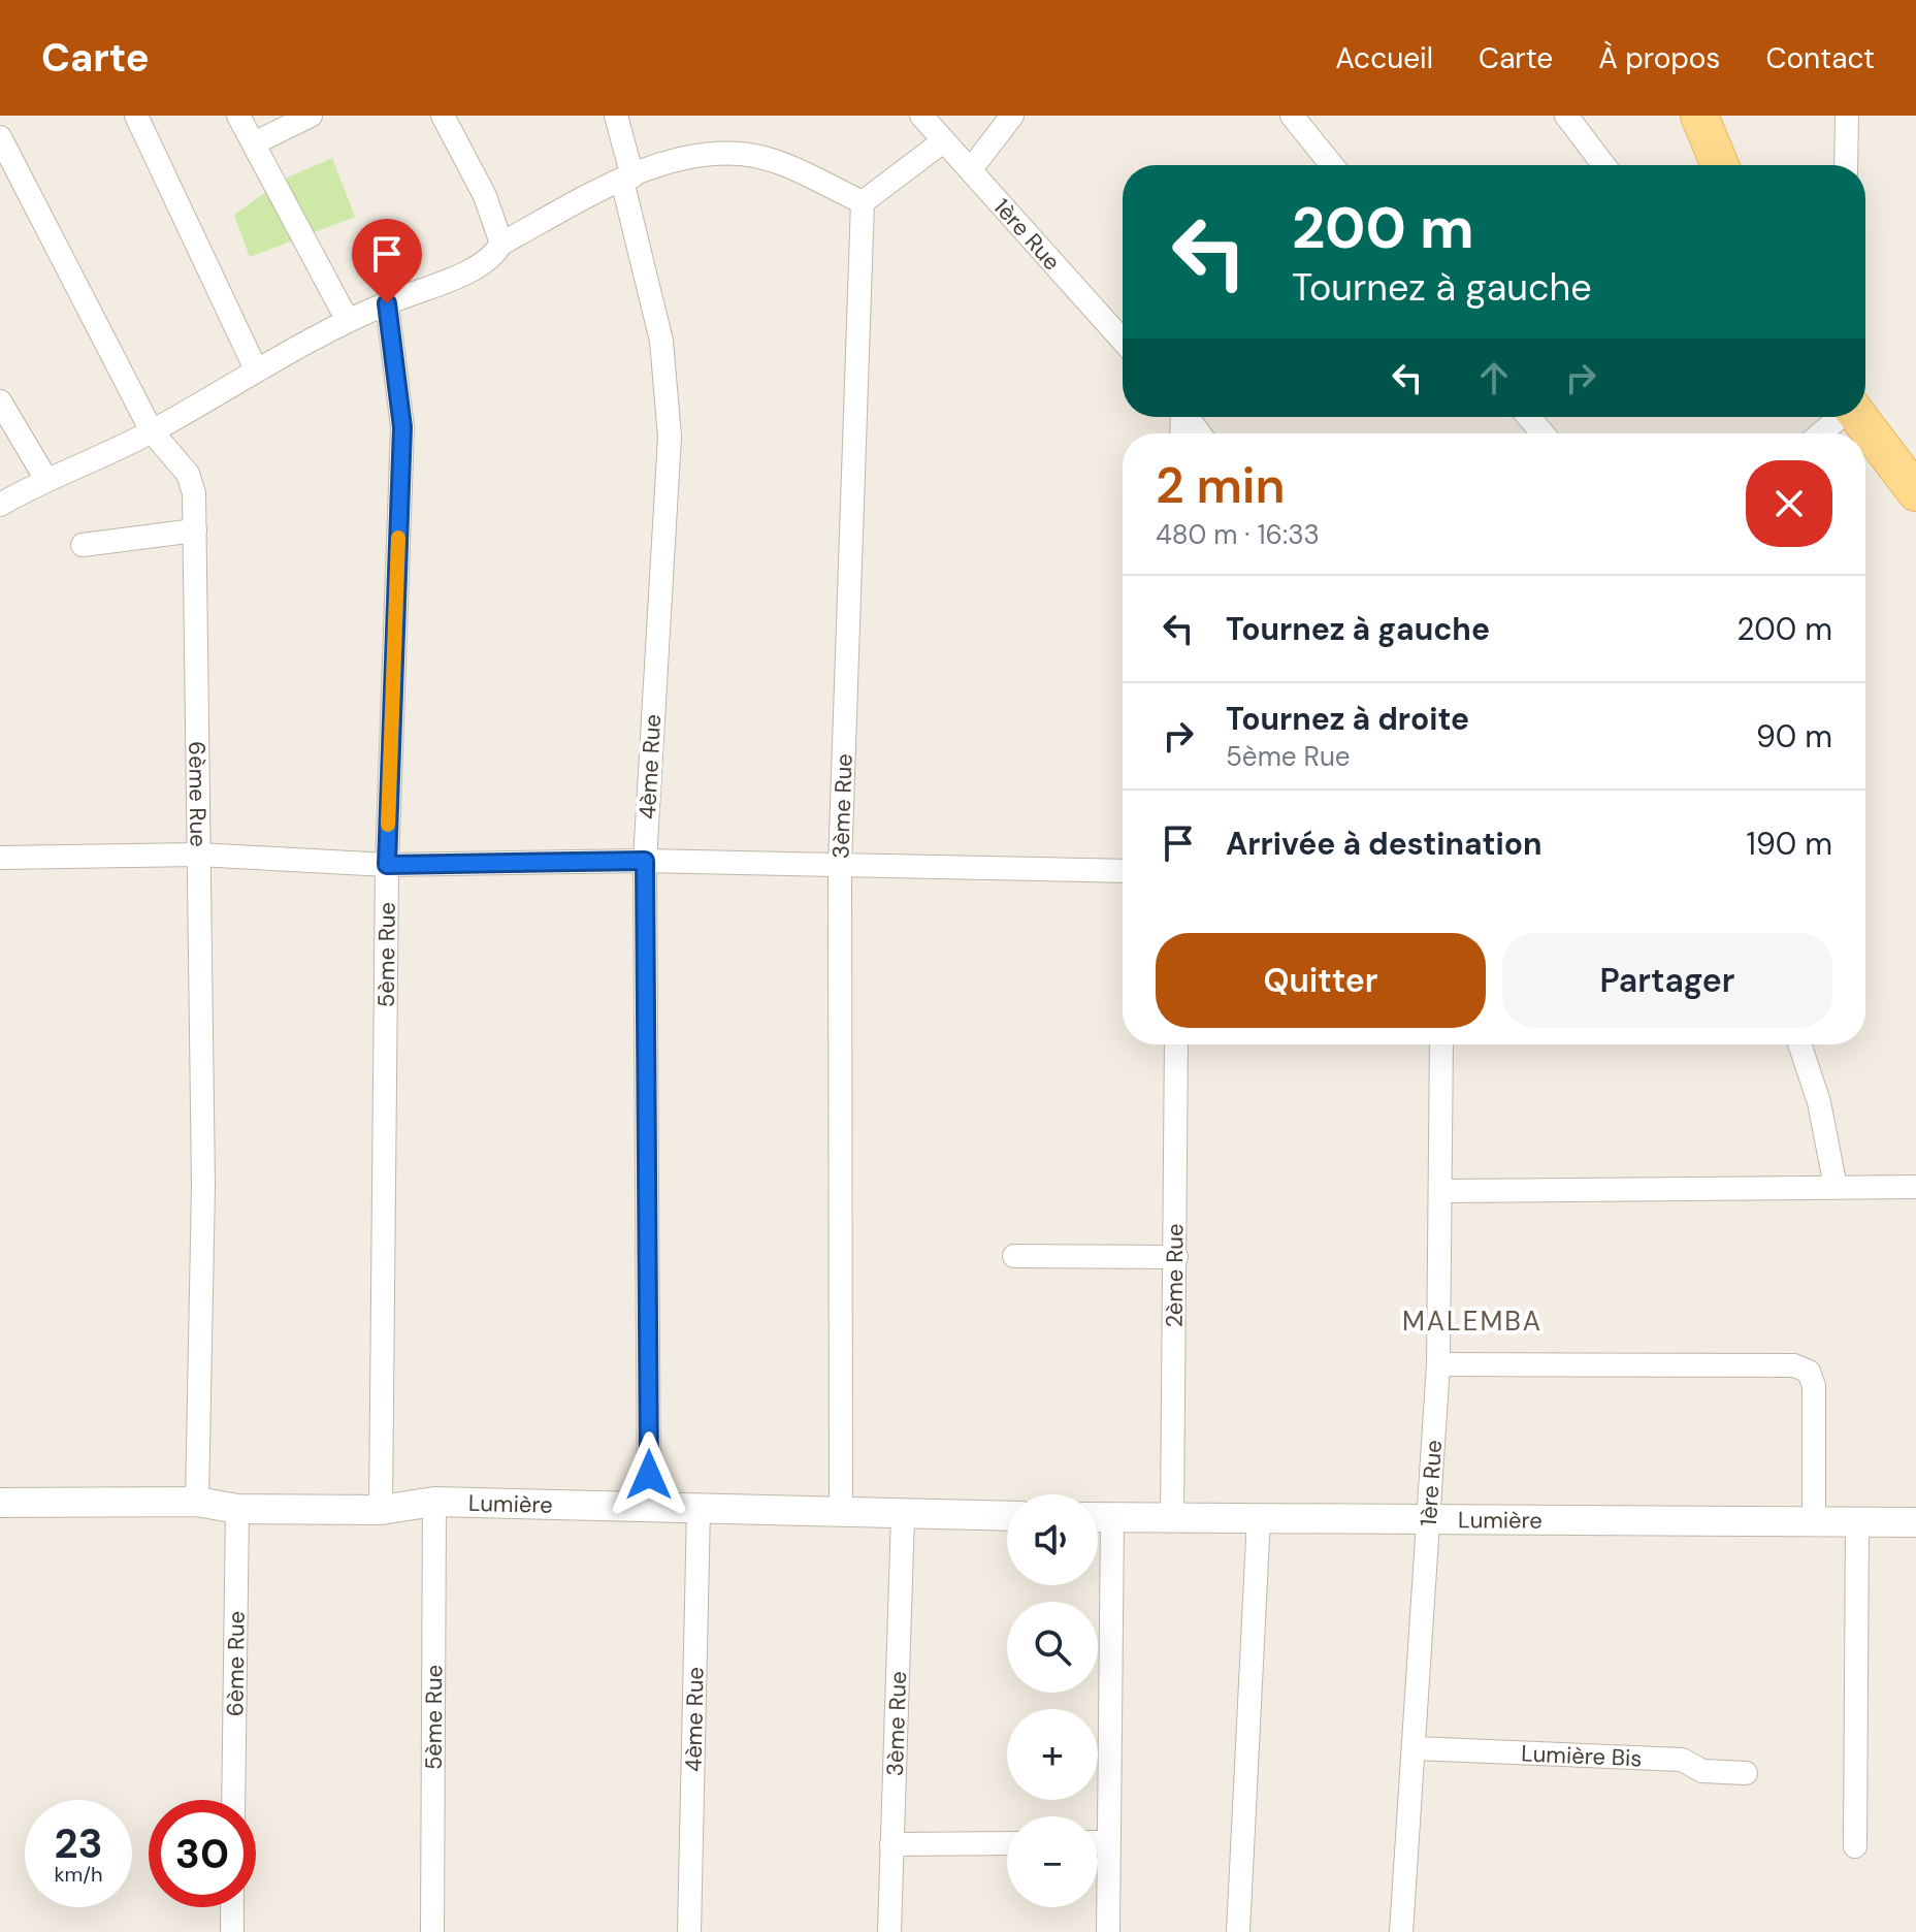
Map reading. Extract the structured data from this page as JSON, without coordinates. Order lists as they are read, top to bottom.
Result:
{
  "streets": {
    "street": [
      "1ère Rue",
      "4ème Rue",
      "6ème Rue",
      "3ème Rue",
      "5ème Rue",
      "2ème Rue",
      "Lumière",
      "Lumière Bis"
    ]
  },
  "crossings": [
    ["1ère Rue", "Lumière"],
    ["1ère Rue", "Lumière Bis"],
    ["4ème Rue", "Lumière"],
    ["6ème Rue", "Lumière"],
    ["3ème Rue", "Lumière"],
    ["5ème Rue", "Lumière"],
    ["2ème Rue", "Lumière"]
  ],
  "districts": ["MALEMBA"],
  "page": {
    "header": "Carte",
    "nav": [
      "Accueil",
      "Carte",
      "À propos",
      "Contact"
    ],
    "turn": ["200 m", "Tournez à gauche"],
    "heading": ["2 min", "480 m · 16:33"],
    "list": [
      {
        "name": "Tournez à gauche",
        "value": "200 m"
      },
      {
        "name": "Tournez à droite",
        "note": "5ème Rue",
        "value": "90 m"
      },
      {
        "name": "Arrivée à destination",
        "value": "190 m"
      }
    ],
    "buttons": ["Quitter", "Partager"],
    "map_buttons": ["+", "−"],
    "speed": "23 km/h",
    "limit": "30"
  }
}
